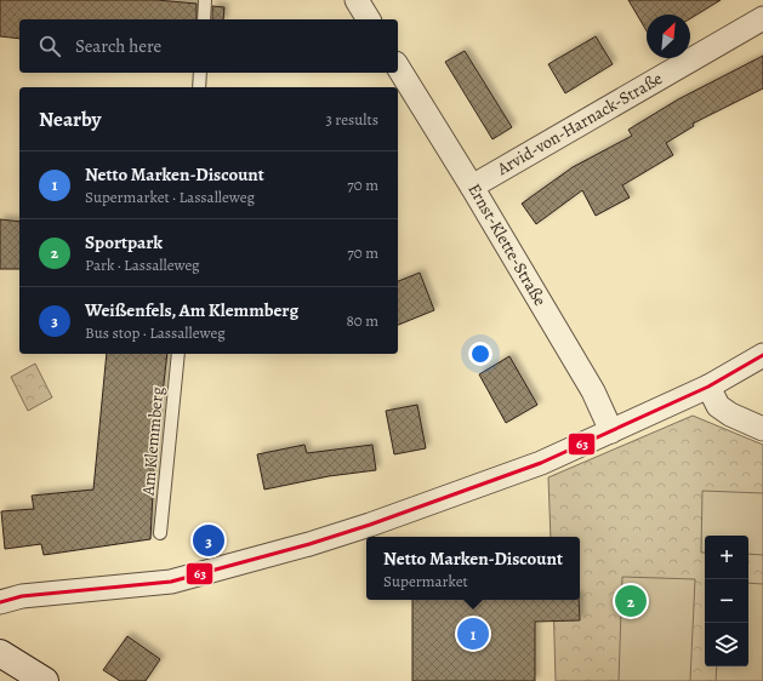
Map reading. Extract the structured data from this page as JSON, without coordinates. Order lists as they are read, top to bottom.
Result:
{
  "streets": {
    "street": ["Arvid-von-Harnack-Straße", "Ernst-Klette-Straße"],
    "lane": ["Am Klemmberg"]
  },
  "crossings": [
    ["Arvid-von-Harnack-Straße", "Ernst-Klette-Straße"]
  ],
  "lines": ["transit line 63"],
  "north": "top right",
  "page": {
    "search": "Search here",
    "heading": ["Nearby", "3 results"],
    "list": [
      {
        "mark": "1",
        "name": "Netto Marken-Discount",
        "note": "Supermarket · Lassalleweg",
        "value": "70 m"
      },
      {
        "mark": "2",
        "name": "Sportpark",
        "note": "Park · Lassalleweg",
        "value": "70 m"
      },
      {
        "mark": "3",
        "name": "Weißenfels, Am Klemmberg",
        "note": "Bus stop · Lassalleweg",
        "value": "80 m"
      }
    ],
    "pins": ["3", "2", "1"],
    "map_buttons": ["+", "−"],
    "popup": ["Netto Marken-Discount", "Supermarket"]
  }
}
